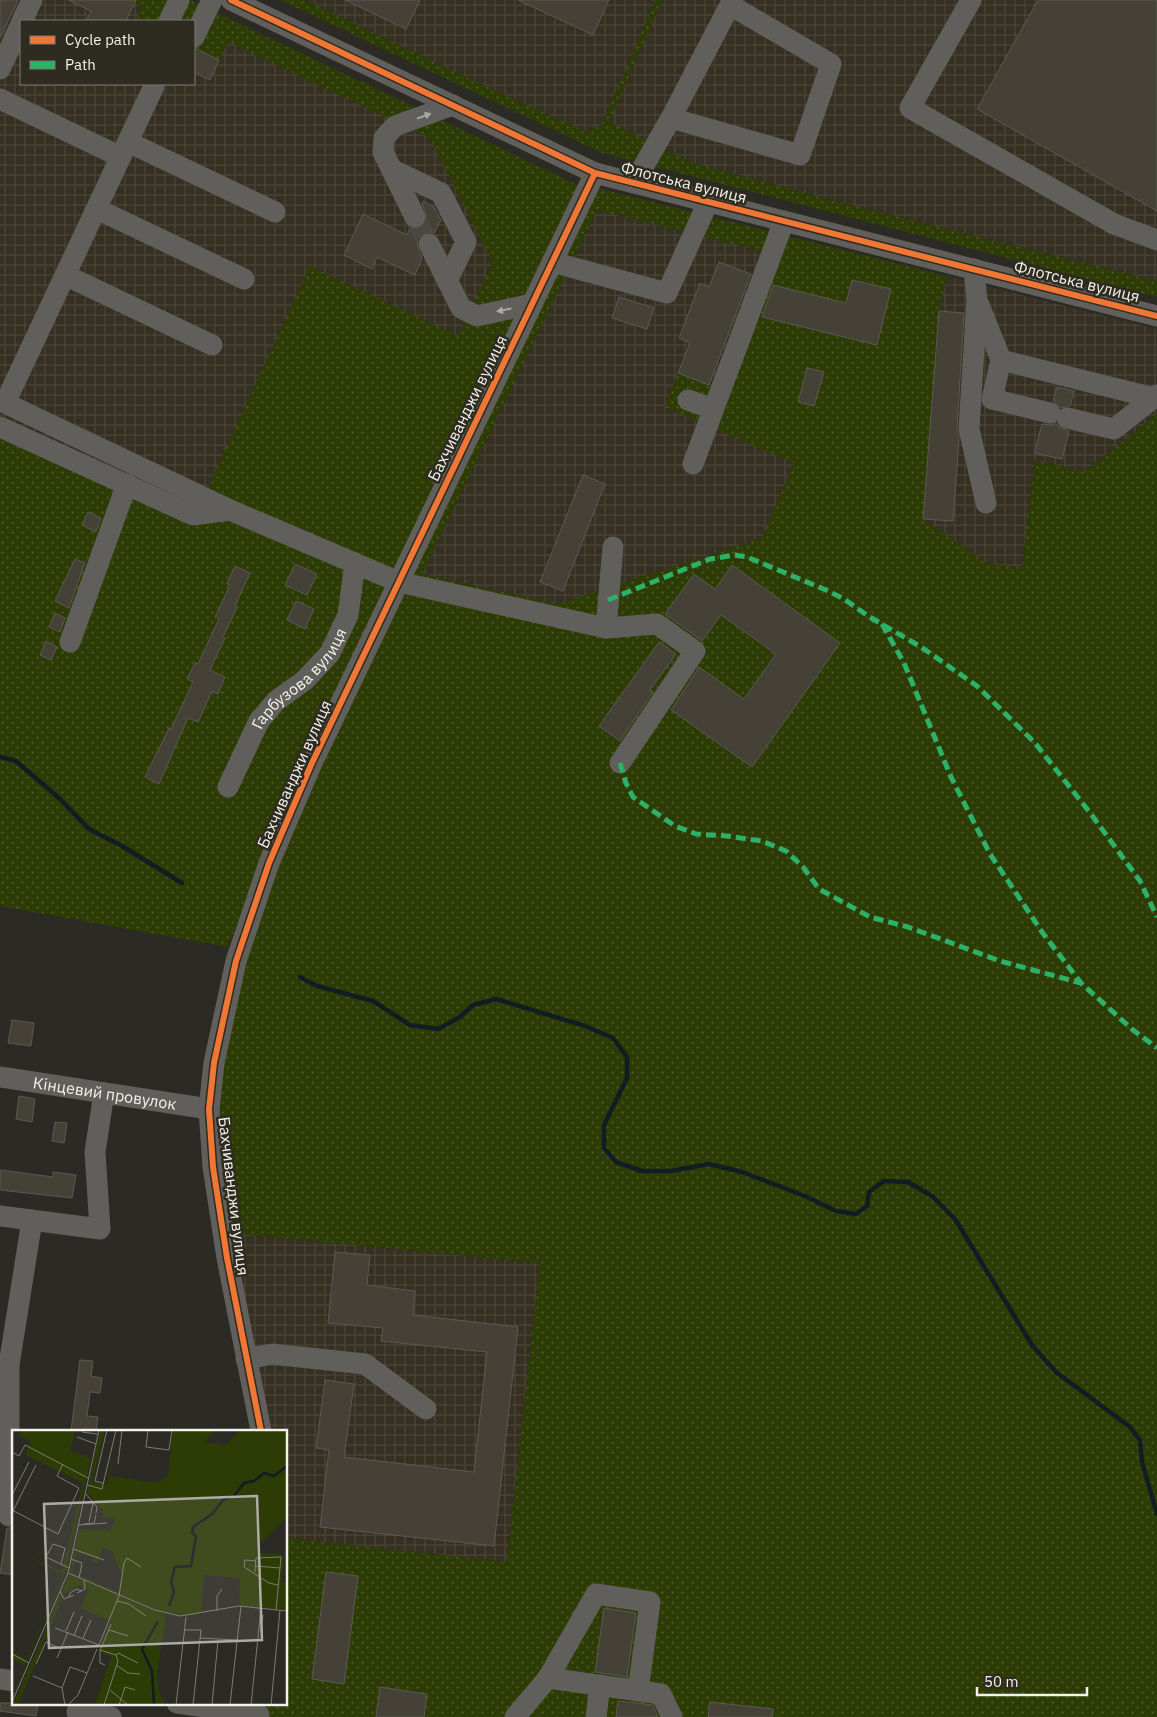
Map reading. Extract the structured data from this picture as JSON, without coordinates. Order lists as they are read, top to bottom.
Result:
{
  "streets": {
    "street": [
      "Флотська вулиця",
      "Бахчиванджи вулиця",
      "Гарбузова вулиця",
      "Кінцевий провулок"
    ]
  },
  "crossings": [
    ["Флотська вулиця", "Бахчиванджи вулиця"],
    ["Бахчиванджи вулиця", "Кінцевий провулок"]
  ],
  "legend": ["Cycle path", "Path"],
  "scale_bar": "50 m"
}
